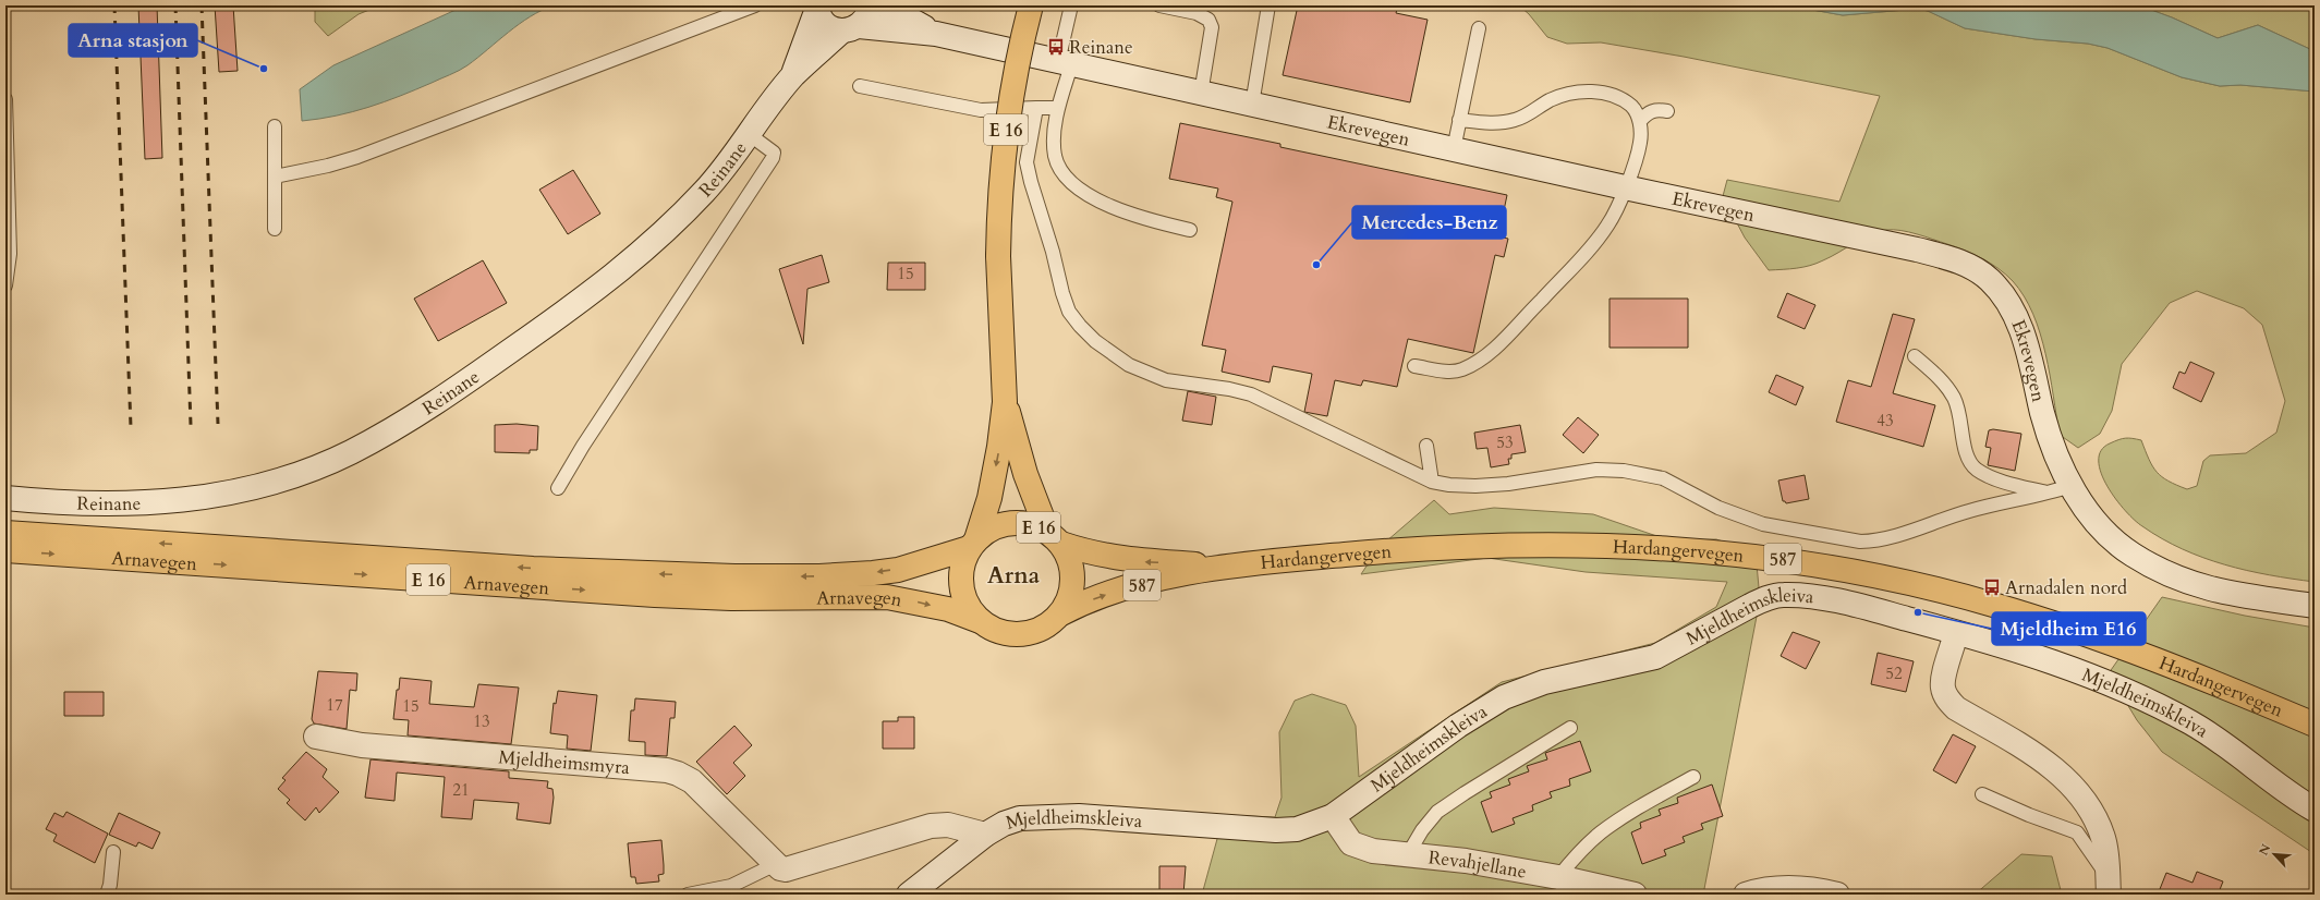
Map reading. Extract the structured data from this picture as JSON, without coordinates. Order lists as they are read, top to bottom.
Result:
{
  "streets": {
    "main road": [
      "E 16",
      "Ekrevegen",
      "Reinane",
      "Hardangervegen",
      "587",
      "Arnavegen",
      "Mjeldheimskleiva",
      "Mjeldheimsmyra",
      "Revahjellane"
    ]
  },
  "crossings": [
    ["E 16", "Hardangervegen"],
    ["E 16", "Arnavegen"],
    ["Ekrevegen", "Reinane"],
    ["Hardangervegen", "Arnavegen"],
    ["Mjeldheimskleiva", "Revahjellane"]
  ],
  "districts": ["Arna"],
  "places": {
    "bus stop": ["Reinane", "Arnadalen nord"],
    "other": ["Arna stasjon", "Mercedes-Benz", "Mjeldheim E16"]
  },
  "house_numbers": [
    "15",
    "43",
    "53",
    "52",
    "17",
    "15",
    "13",
    "21"
  ],
  "north": "top left"
}
